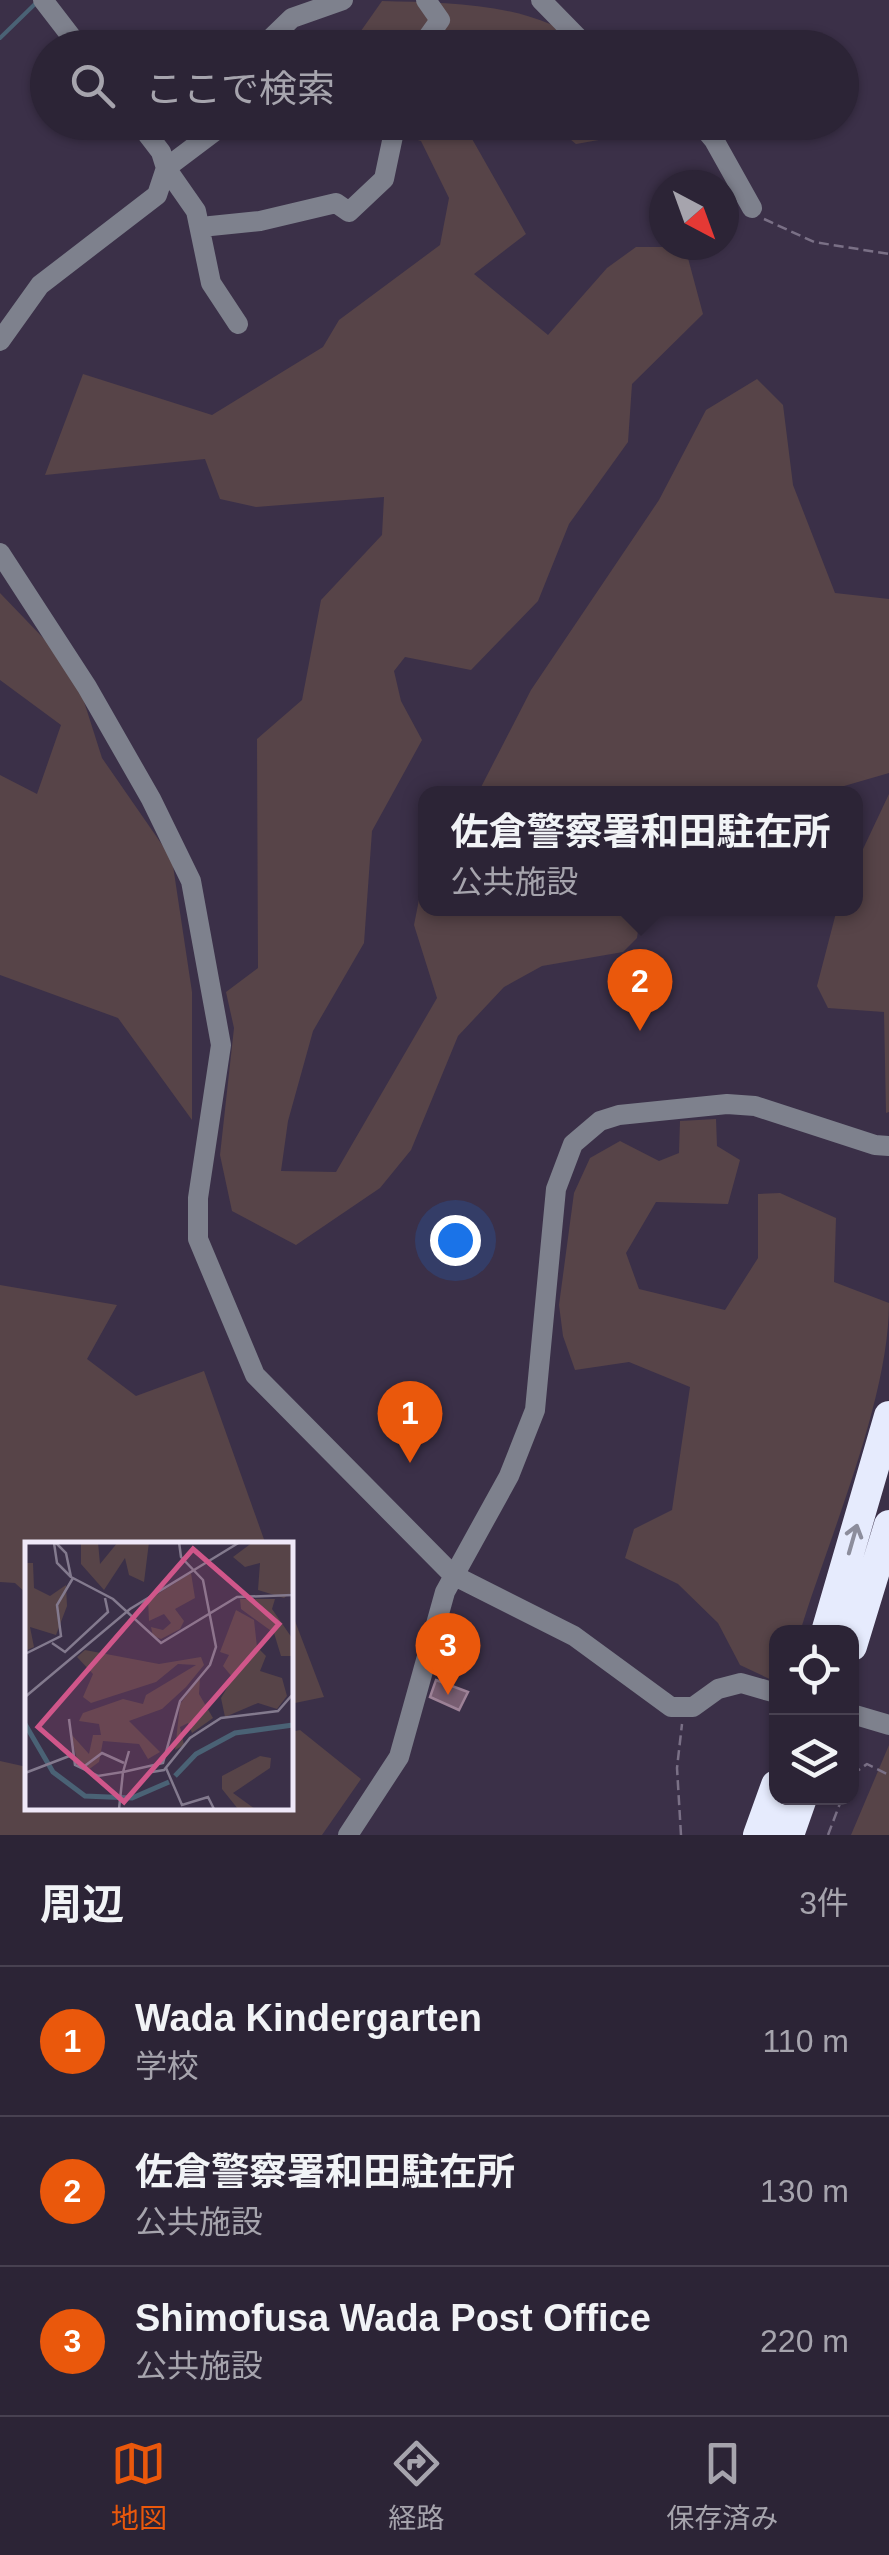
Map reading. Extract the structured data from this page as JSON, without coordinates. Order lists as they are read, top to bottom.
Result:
{
  "north": "bottom right",
  "page": {
    "search": "ここで検索",
    "popup": ["佐倉警察署和田駐在所", "公共施設"],
    "pins": ["2", "1", "3"],
    "heading": ["周辺", "3件"],
    "list": [
      {
        "mark": "1",
        "name": "Wada Kindergarten",
        "note": "学校",
        "value": "110 m"
      },
      {
        "mark": "2",
        "name": "佐倉警察署和田駐在所",
        "note": "公共施設",
        "value": "130 m"
      },
      {
        "mark": "3",
        "name": "Shimofusa Wada Post Office",
        "note": "公共施設",
        "value": "220 m"
      }
    ],
    "nav": ["地図", "経路", "保存済み"]
  }
}
